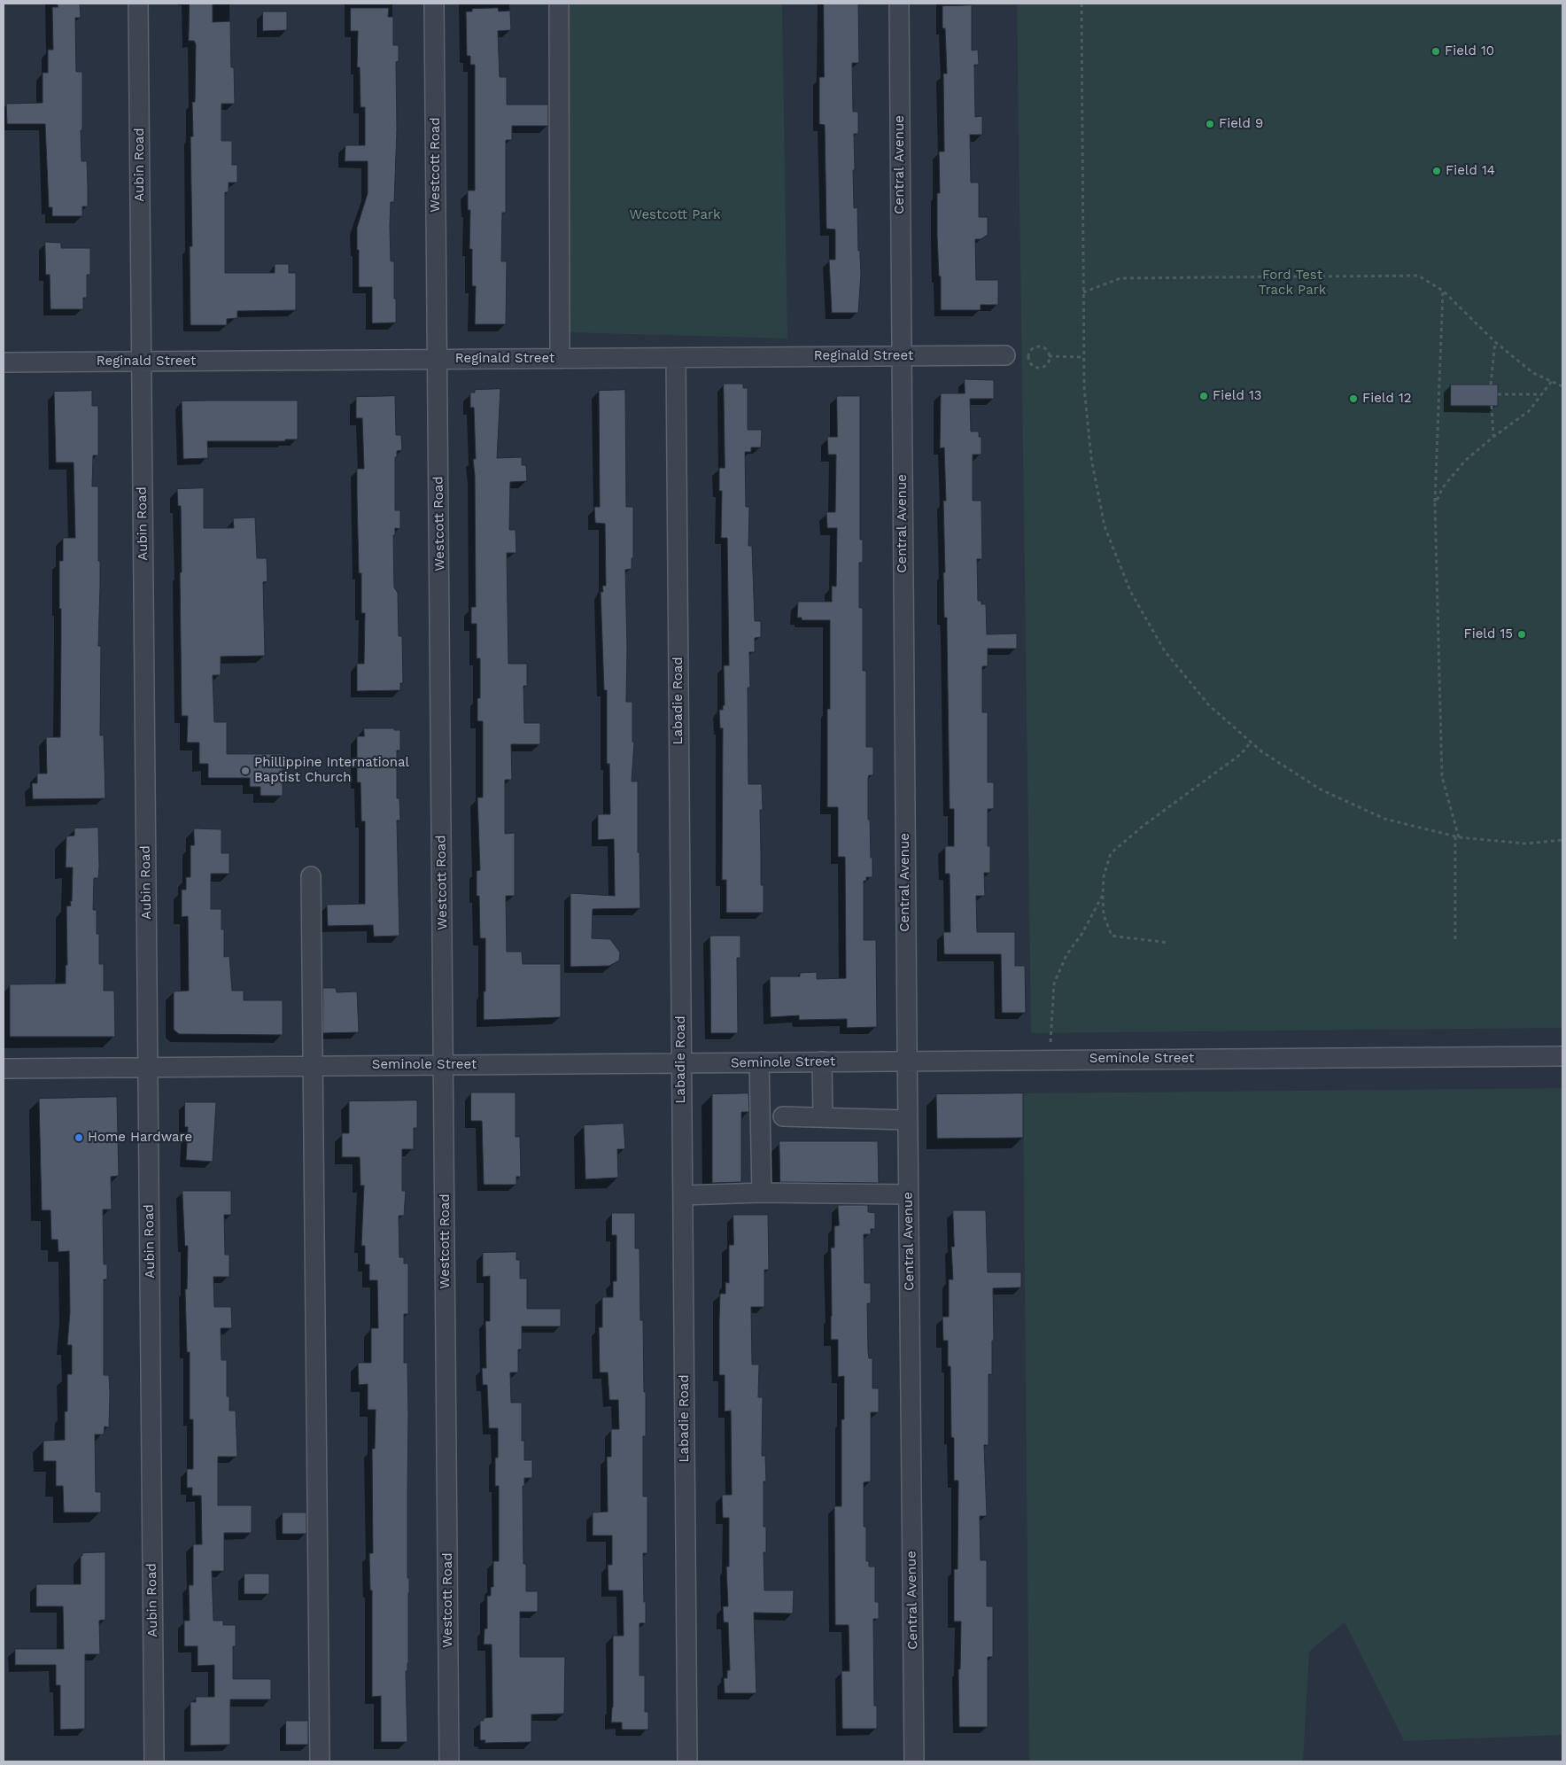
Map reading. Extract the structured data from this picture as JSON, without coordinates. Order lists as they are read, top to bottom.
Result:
{
  "streets": {
    "street": [
      "Aubin Road",
      "Westcott Road",
      "Central Avenue",
      "Reginald Street",
      "Labadie Road",
      "Seminole Street"
    ]
  },
  "crossings": [
    ["Aubin Road", "Reginald Street"],
    ["Aubin Road", "Seminole Street"],
    ["Westcott Road", "Reginald Street"],
    ["Westcott Road", "Seminole Street"],
    ["Central Avenue", "Reginald Street"],
    ["Central Avenue", "Seminole Street"],
    ["Reginald Street", "Labadie Road"],
    ["Labadie Road", "Seminole Street"]
  ],
  "parks": ["Westcott Park", "Ford Test Track Park"],
  "places": [
    "Field 10",
    "Field 9",
    "Field 14",
    "Field 13",
    "Field 12",
    "Field 15",
    "Phillippine International Baptist Church",
    "Home Hardware"
  ]
}
